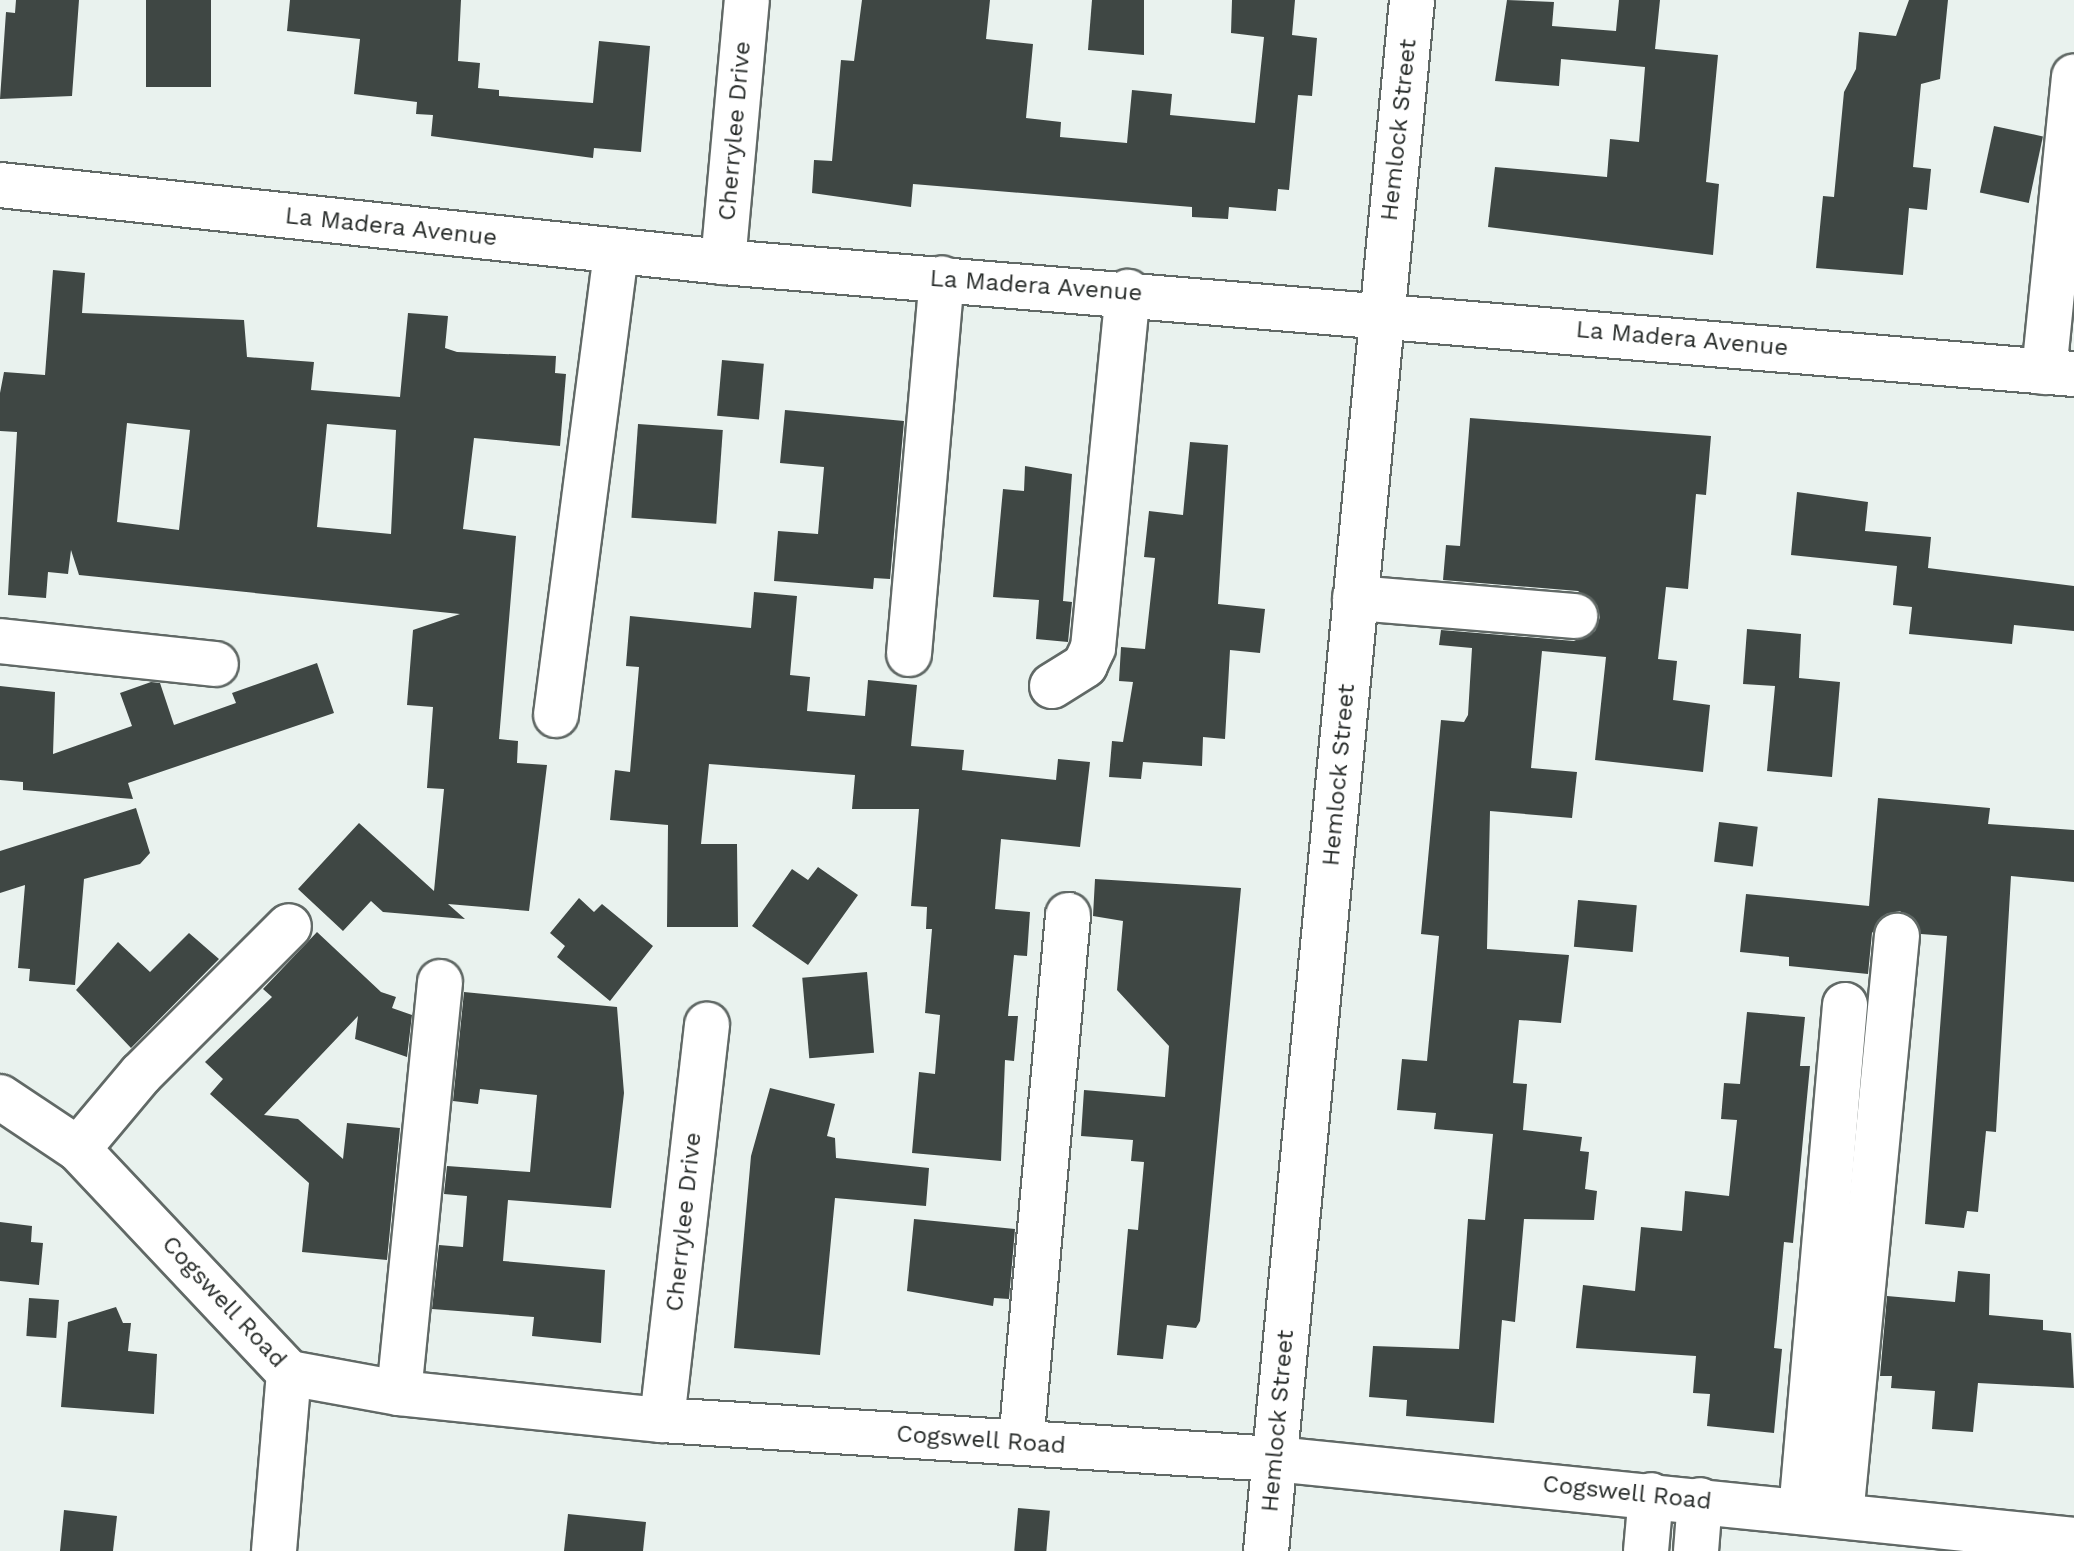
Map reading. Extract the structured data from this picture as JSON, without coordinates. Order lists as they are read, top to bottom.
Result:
{
  "streets": {
    "street": [
      "Hemlock Street",
      "Cherrylee Drive",
      "La Madera Avenue",
      "Cogswell Road"
    ]
  },
  "crossings": [
    ["Hemlock Street", "La Madera Avenue"],
    ["Hemlock Street", "Cogswell Road"],
    ["Cherrylee Drive", "La Madera Avenue"],
    ["Cherrylee Drive", "Cogswell Road"]
  ]
}
